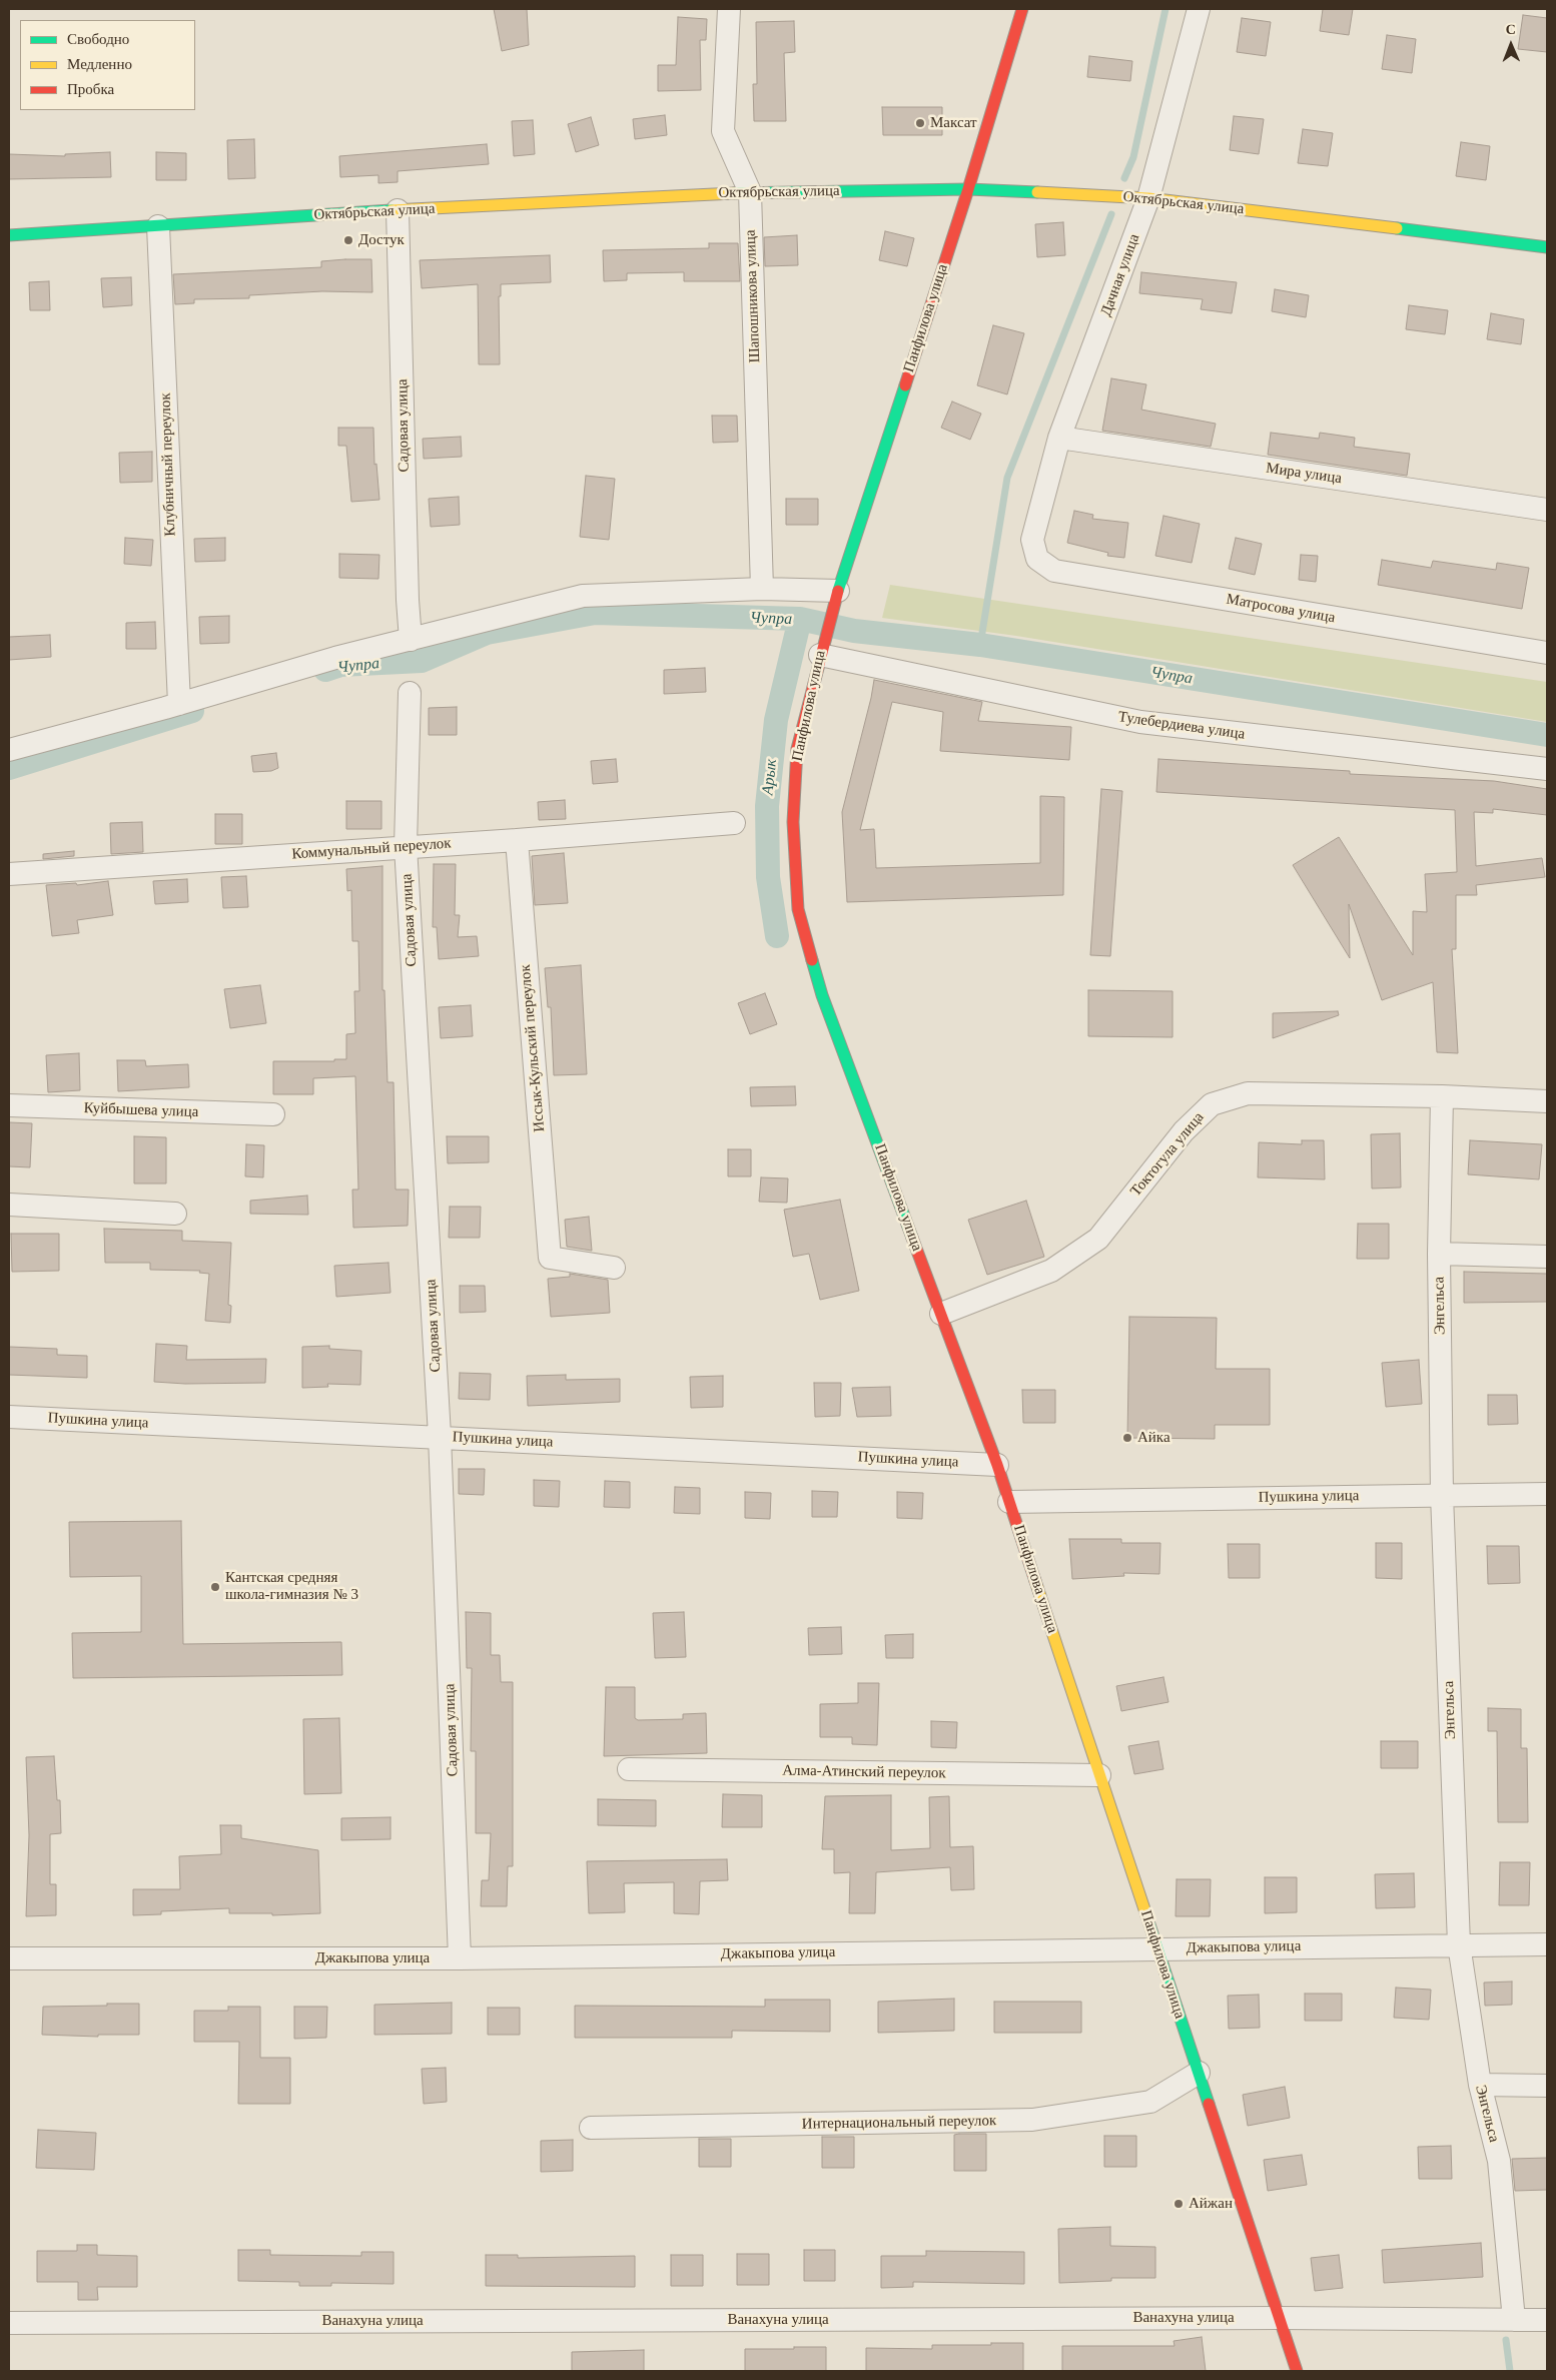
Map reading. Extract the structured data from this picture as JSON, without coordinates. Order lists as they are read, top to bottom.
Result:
{
  "streets": {
    "street": [
      "Октябрьская улица",
      "Дачная улица",
      "Шапошникова улица",
      "Панфилова улица",
      "Садовая улица",
      "Клубничный переулок",
      "Мира улица",
      "Матросова улица",
      "Тулебердиева улица",
      "Коммунальный переулок",
      "Иссык-Кульский переулок",
      "Куйбышева улица",
      "Токтогула улица",
      "Энгельса",
      "Пушкина улица",
      "Алма-Атинский переулок",
      "Джакыпова улица",
      "Интернациональный переулок",
      "Ванахуна улица"
    ]
  },
  "crossings": [
    ["Октябрьская улица", "Дачная улица"],
    ["Октябрьская улица", "Шапошникова улица"],
    ["Октябрьская улица", "Панфилова улица"],
    ["Октябрьская улица", "Садовая улица"],
    ["Октябрьская улица", "Клубничный переулок"],
    ["Дачная улица", "Мира улица"],
    ["Дачная улица", "Матросова улица"],
    ["Панфилова улица", "Тулебердиева улица"],
    ["Панфилова улица", "Токтогула улица"],
    ["Панфилова улица", "Пушкина улица"],
    ["Панфилова улица", "Алма-Атинский переулок"],
    ["Панфилова улица", "Джакыпова улица"],
    ["Панфилова улица", "Интернациональный переулок"],
    ["Панфилова улица", "Ванахуна улица"],
    ["Садовая улица", "Коммунальный переулок"],
    ["Садовая улица", "Пушкина улица"],
    ["Садовая улица", "Джакыпова улица"],
    ["Коммунальный переулок", "Иссык-Кульский переулок"],
    ["Токтогула улица", "Энгельса"],
    ["Энгельса", "Пушкина улица"],
    ["Энгельса", "Джакыпова улица"],
    ["Энгельса", "Ванахуна улица"]
  ],
  "water": ["Чупра", "Арык"],
  "places": [
    "Максат",
    "Достук",
    "Айка",
    "Кантская средняя школа-гимназия № 3",
    "Айжан"
  ],
  "legend": ["Свободно", "Медленно", "Пробка"],
  "north": "top"
}
